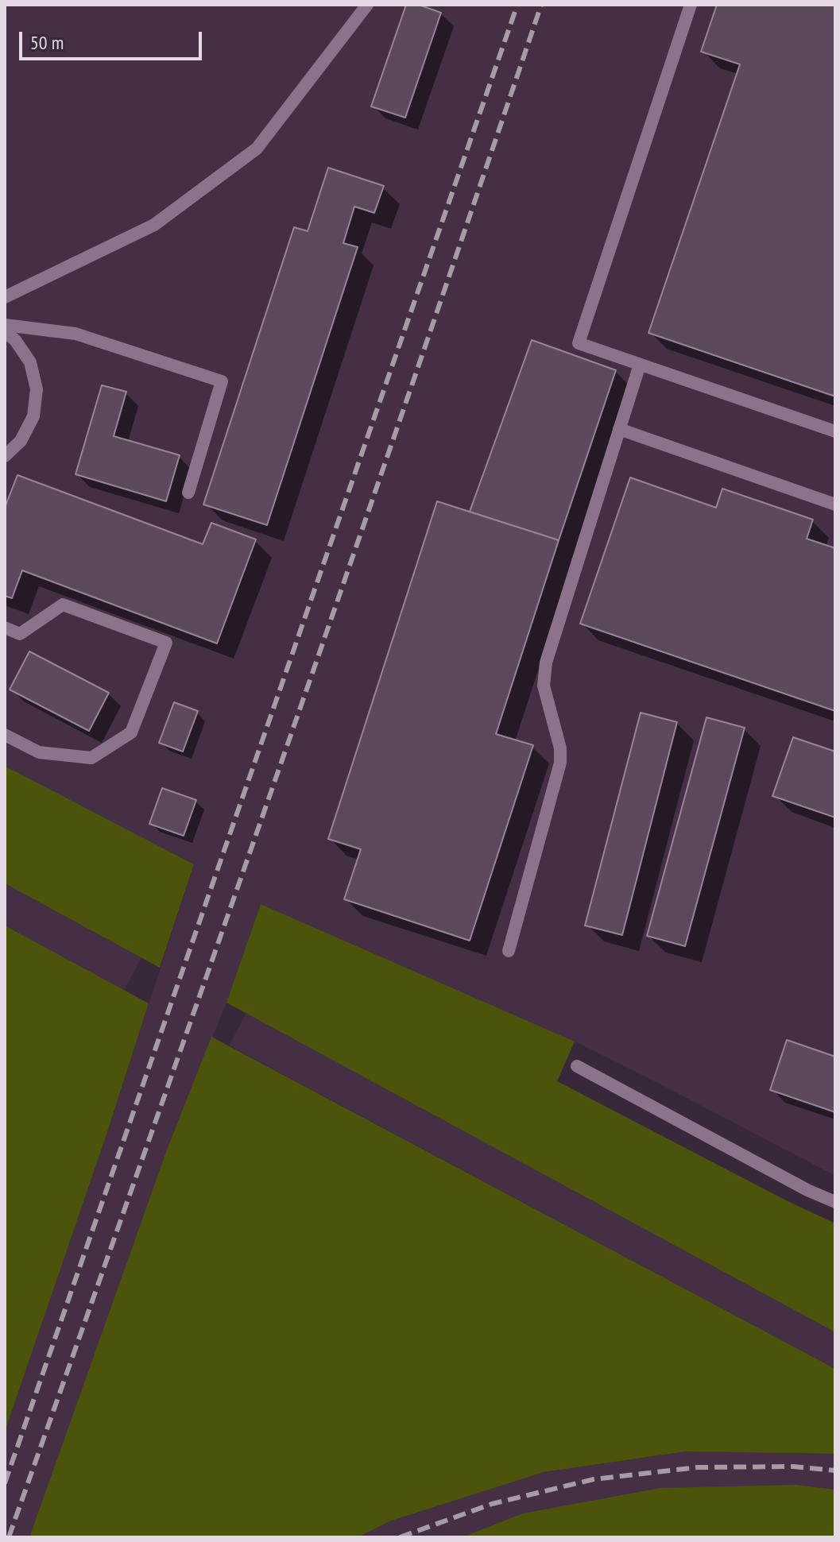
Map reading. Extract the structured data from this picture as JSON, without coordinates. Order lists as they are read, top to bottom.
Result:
{
  "scale_bar": "50 m"
}
